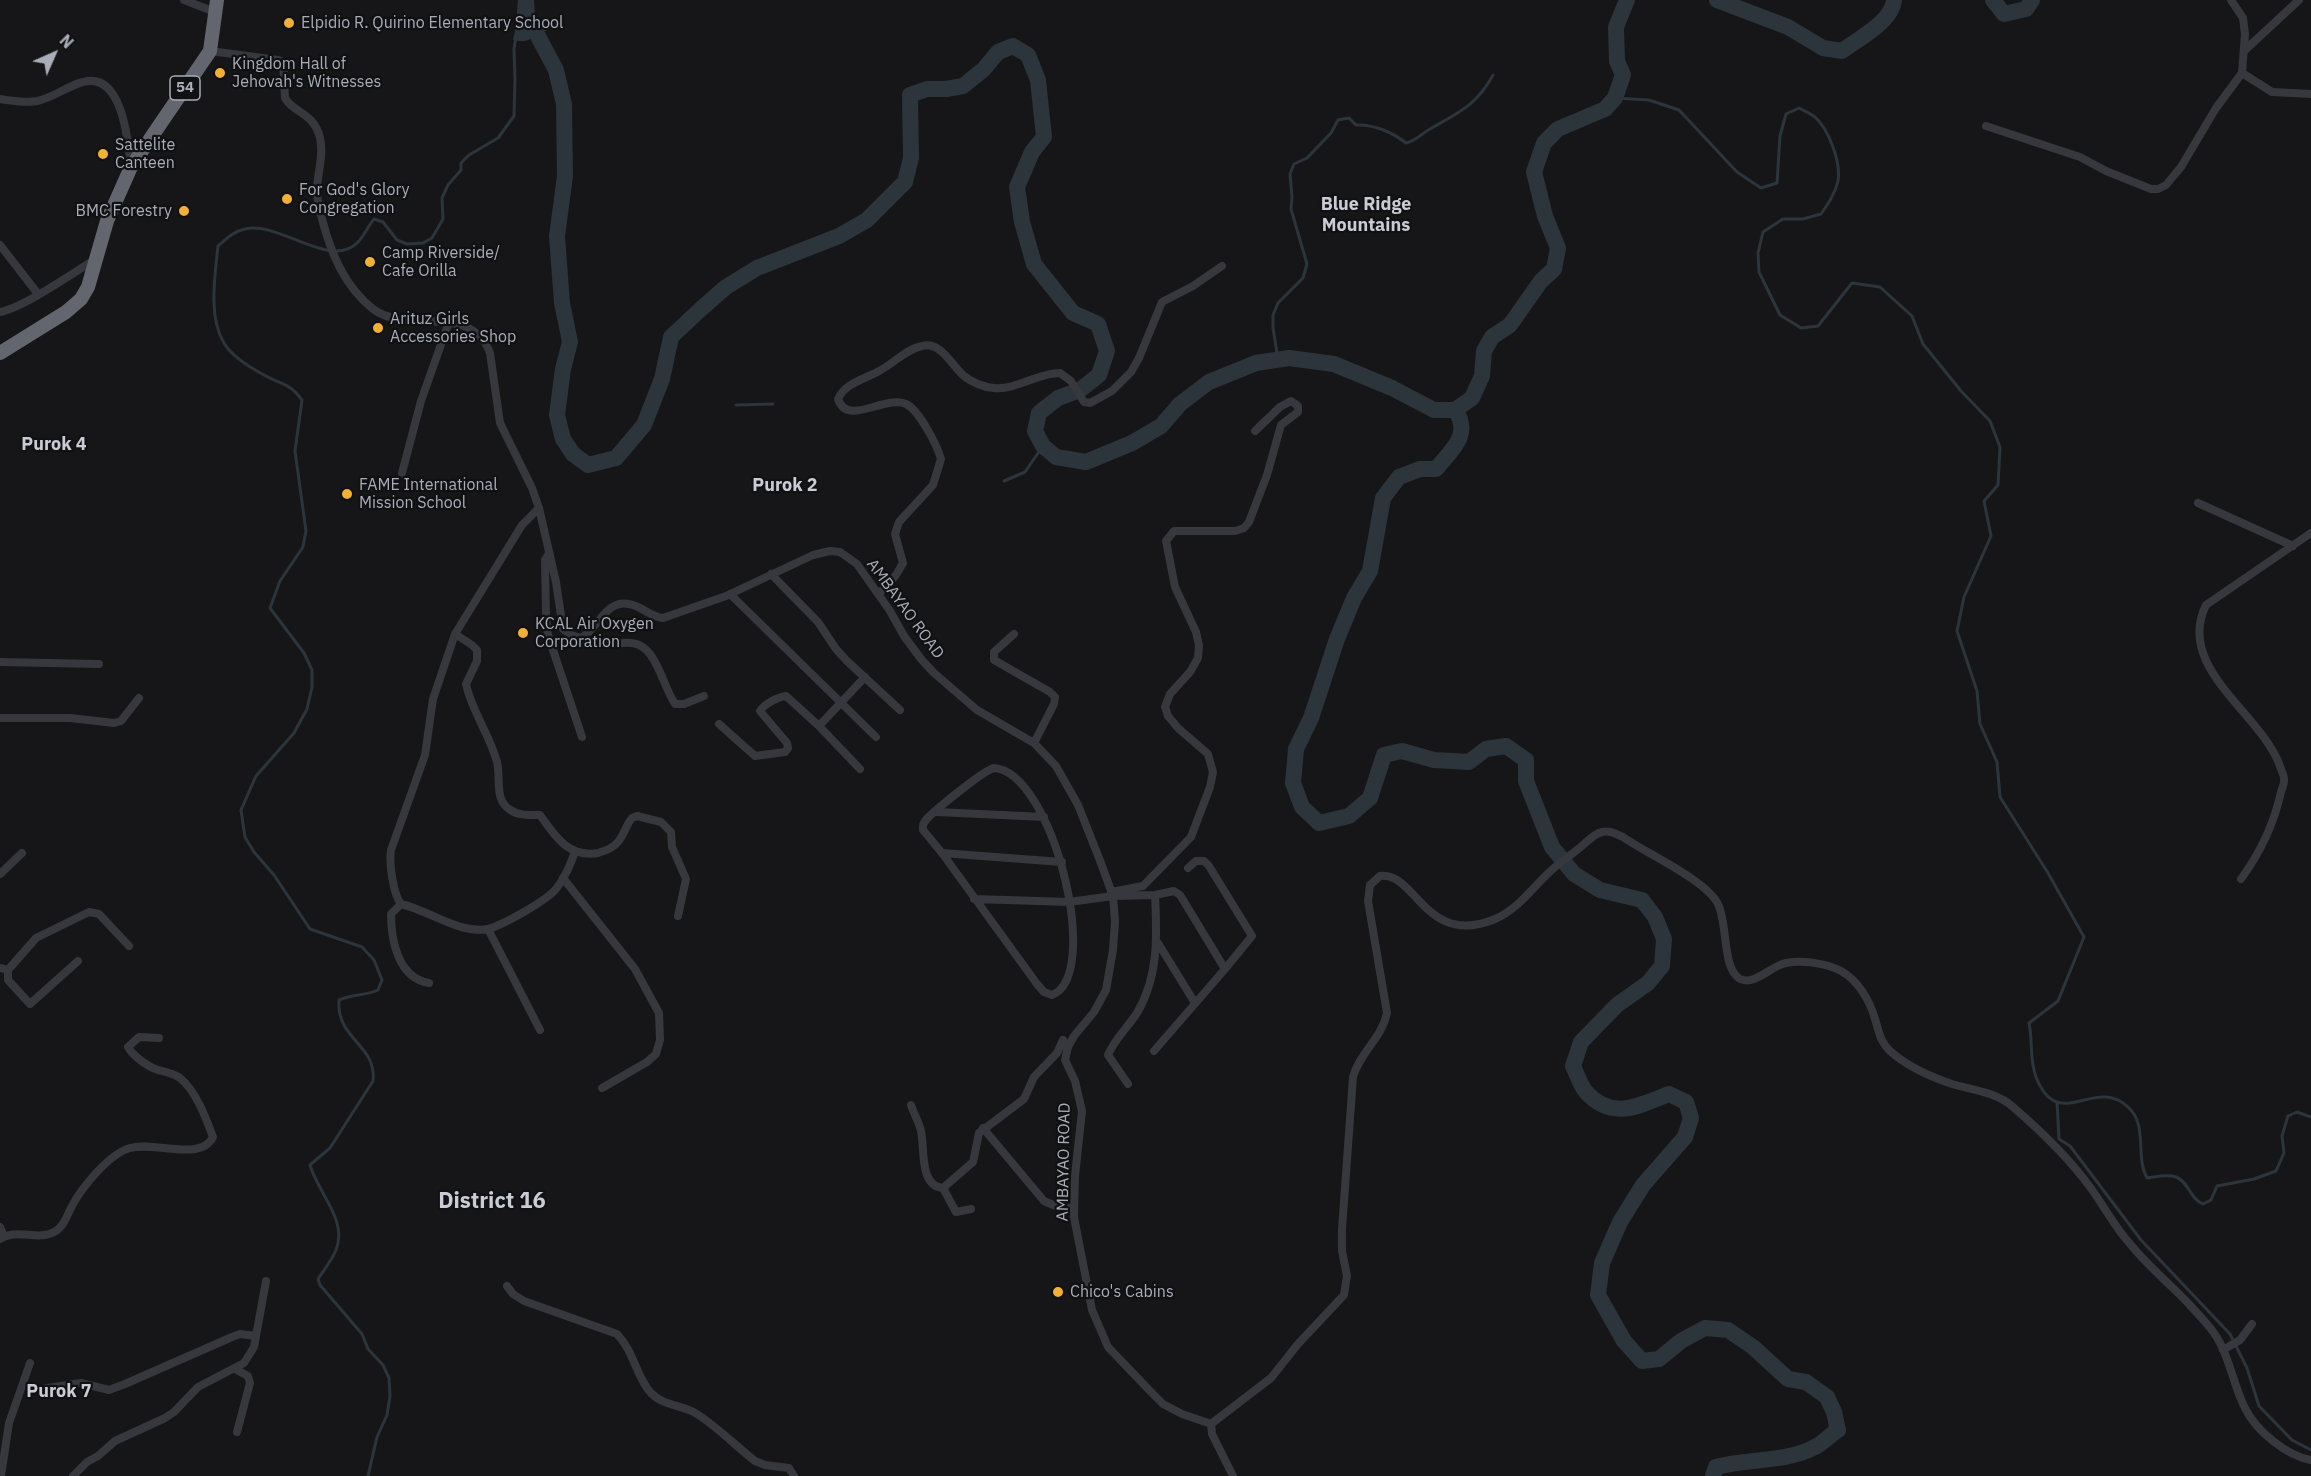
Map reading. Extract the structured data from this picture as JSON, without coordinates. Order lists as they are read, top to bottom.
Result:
{
  "streets": {
    "highway": ["54"],
    "street": ["AMBAYAO ROAD"]
  },
  "districts": [
    "Blue Ridge Mountains",
    "Purok 4",
    "Purok 2",
    "District 16",
    "Purok 7"
  ],
  "places": [
    "Elpidio R. Quirino Elementary School",
    "Kingdom Hall of Jehovah's Witnesses",
    "Sattelite Canteen",
    "For God's Glory Congregation",
    "BMC Forestry",
    "Camp Riverside/ Cafe Orilla",
    "Arituz Girls Accessories Shop",
    "FAME International Mission School",
    "KCAL Air Oxygen Corporation",
    "Chico's Cabins"
  ],
  "north": "top right"
}
